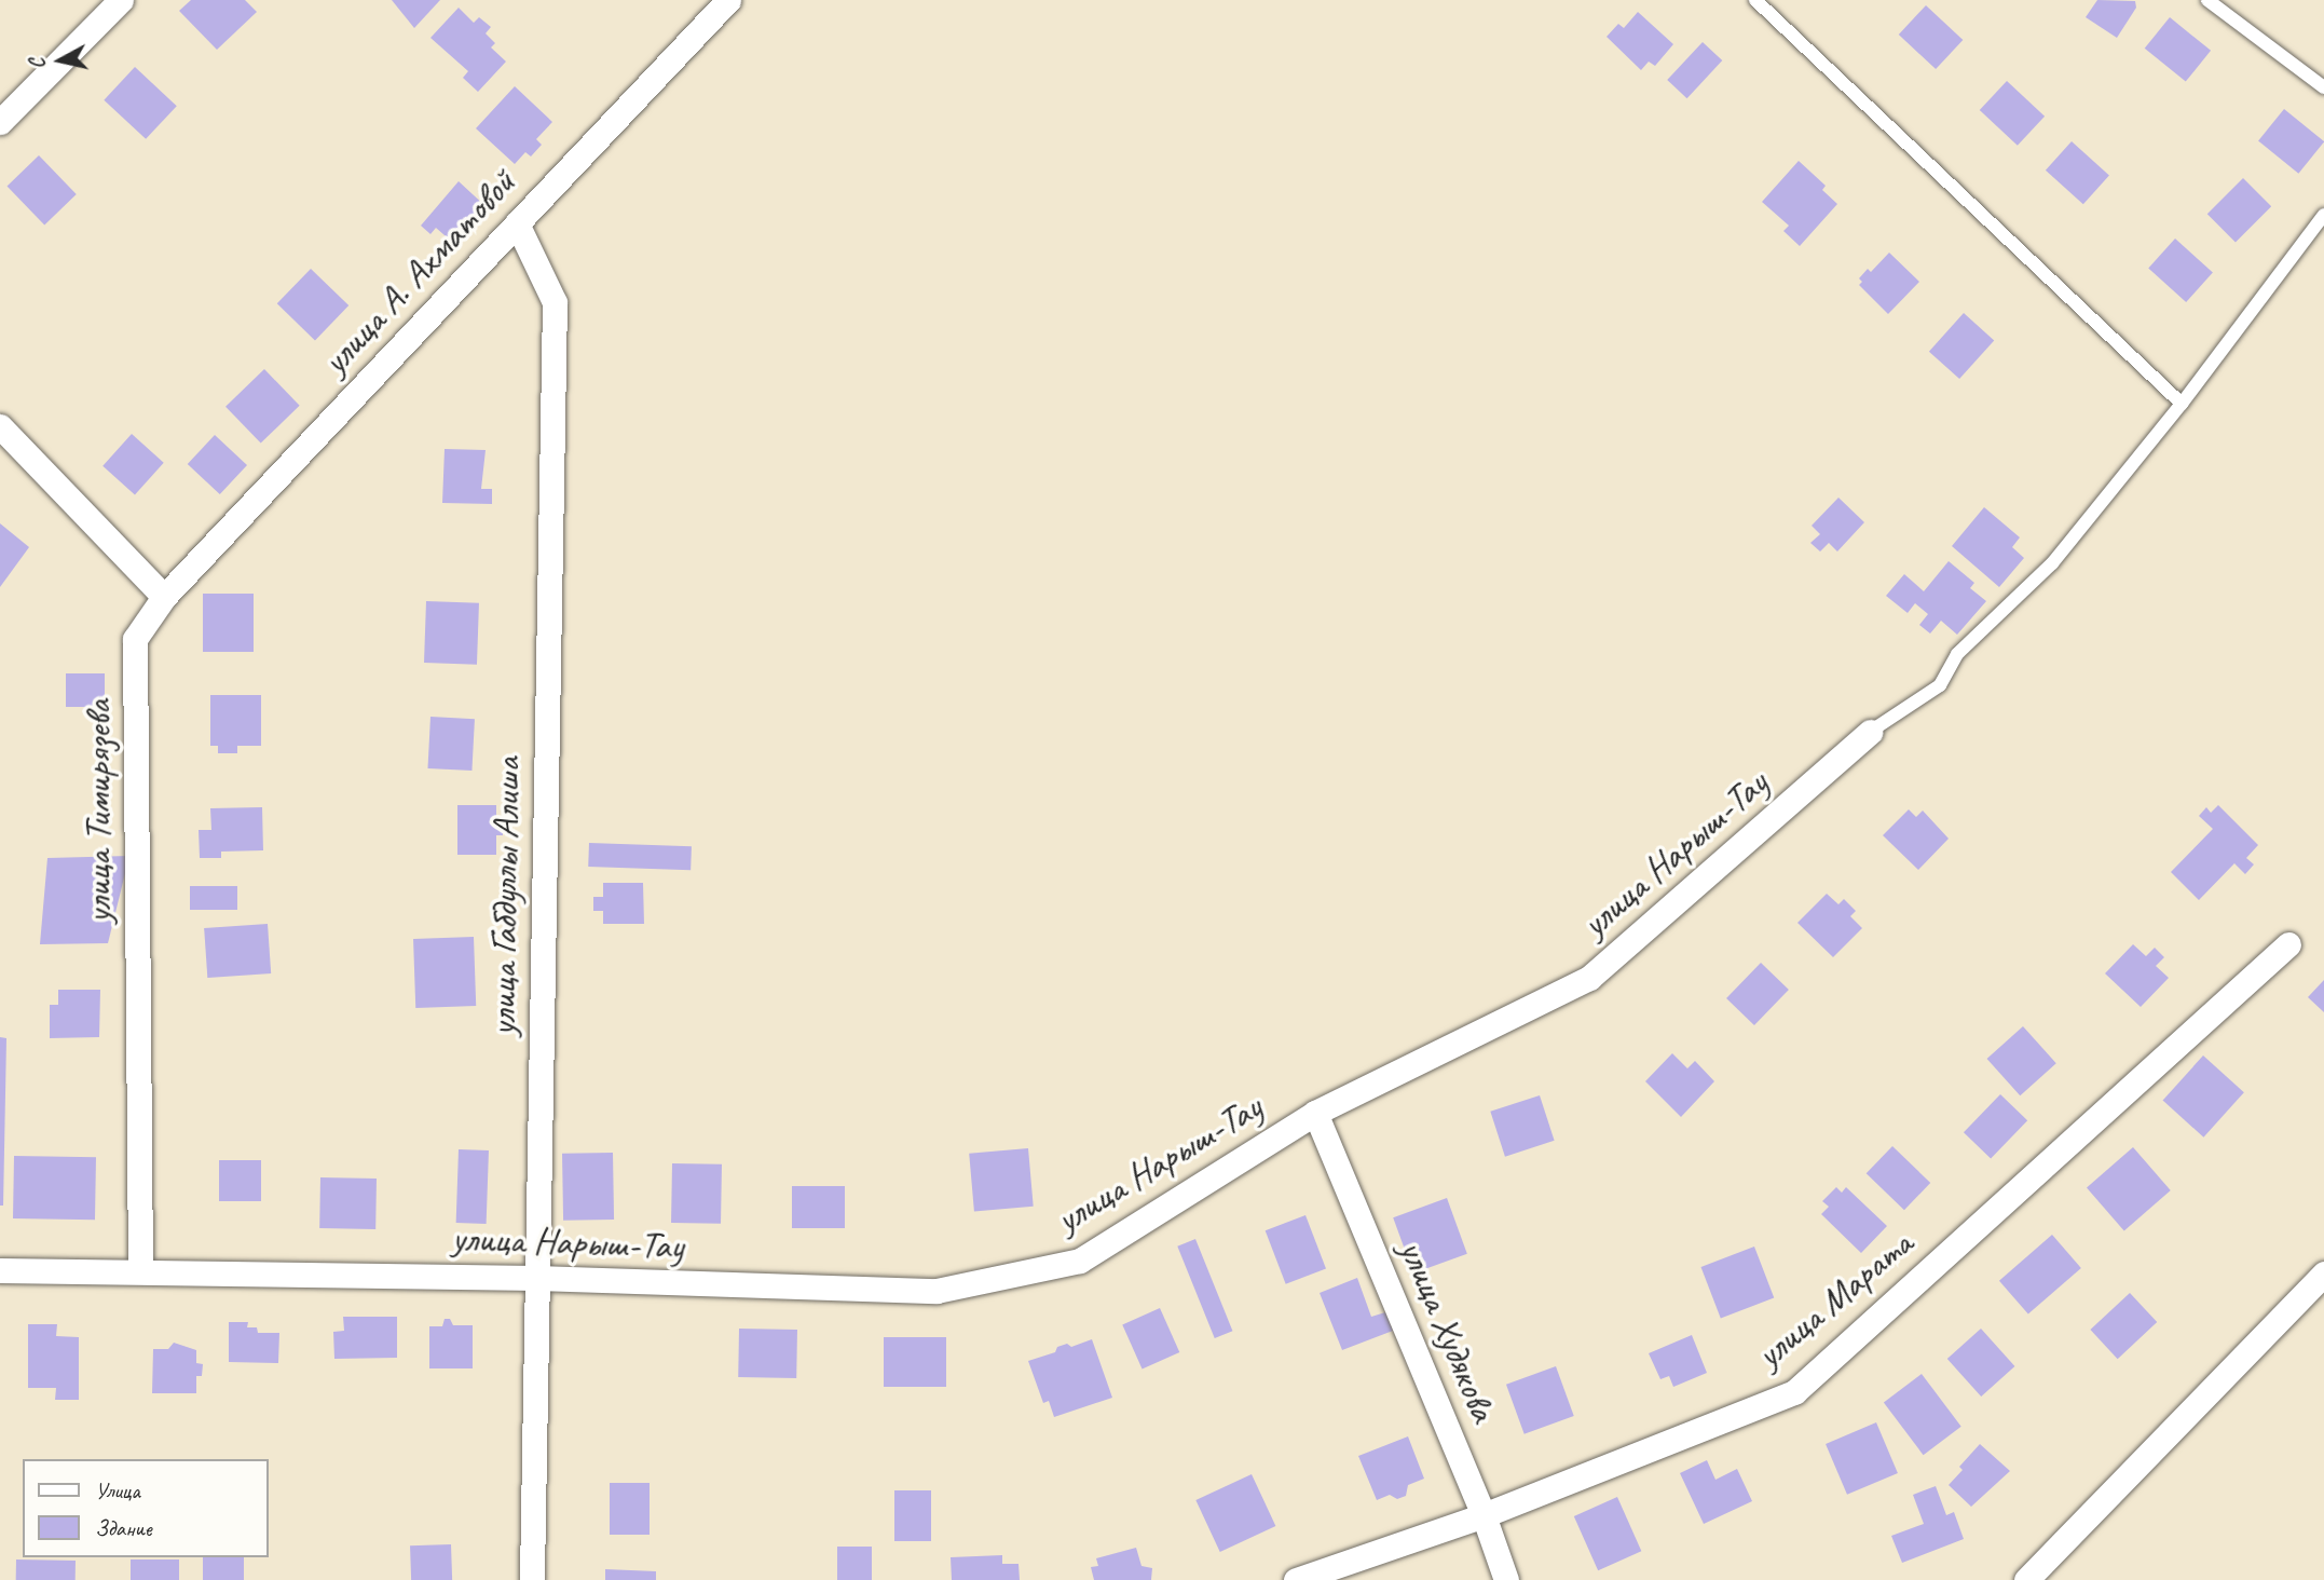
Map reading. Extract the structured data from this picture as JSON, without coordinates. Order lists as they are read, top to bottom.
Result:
{
  "streets": {
    "street": [
      "улица А. Ахматовой",
      "улица Тимирязева",
      "улица Нарыш-Тау",
      "улица Габдуллы Алиша",
      "улица Марата",
      "улица Худякова"
    ]
  },
  "crossings": [
    ["улица А. Ахматовой", "улица Тимирязева"],
    ["улица А. Ахматовой", "улица Габдуллы Алиша"],
    ["улица Тимирязева", "улица Нарыш-Тау"],
    ["улица Нарыш-Тау", "улица Габдуллы Алиша"],
    ["улица Нарыш-Тау", "улица Худякова"],
    ["улица Марата", "улица Худякова"]
  ],
  "legend": ["Улица", "Здание"],
  "north": "left"
}
